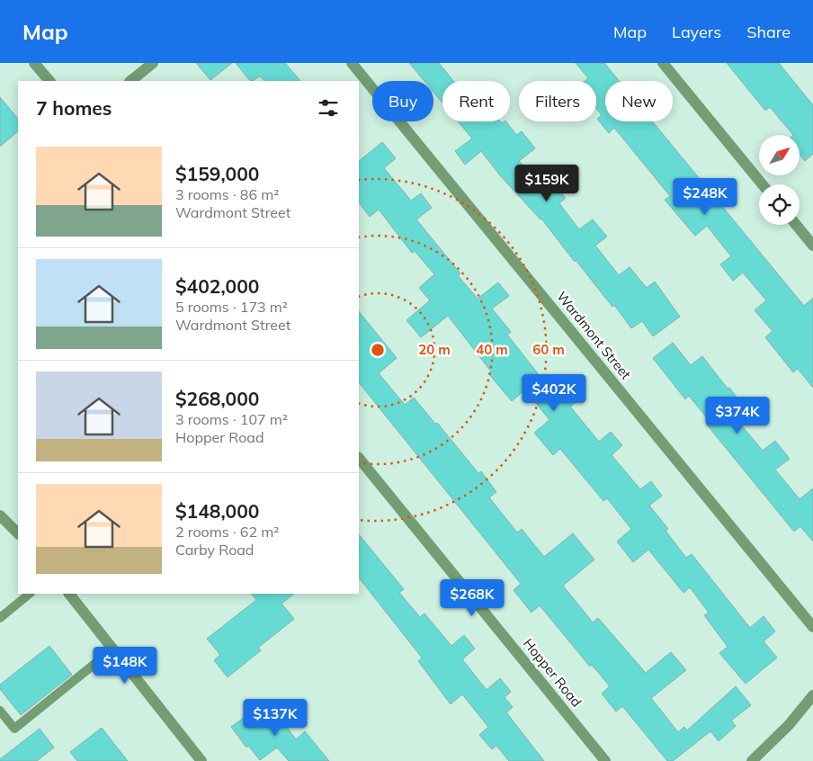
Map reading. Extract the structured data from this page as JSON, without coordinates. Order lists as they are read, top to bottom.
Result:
{
  "streets": {
    "street": ["Wardmont Street", "Hopper Road"]
  },
  "north": "top right",
  "page": {
    "header": "Map",
    "nav": ["Map", "Layers", "Share"],
    "chip": [
      "Buy",
      "Rent",
      "Filters",
      "New"
    ],
    "heading": "7 homes",
    "list": [
      {
        "name": "$159,000",
        "note": "3 rooms · 86 m² · Wardmont Street"
      },
      {
        "name": "$402,000",
        "note": "5 rooms · 173 m² · Wardmont Street"
      },
      {
        "name": "$268,000",
        "note": "3 rooms · 107 m² · Hopper Road"
      },
      {
        "name": "$148,000",
        "note": "2 rooms · 62 m² · Carby Road"
      }
    ],
    "price": [
      "$159K",
      "$248K",
      "$402K",
      "$374K",
      "$268K",
      "$148K",
      "$137K"
    ]
  },
  "rings": ["20 m", "40 m", "60 m"]
}
